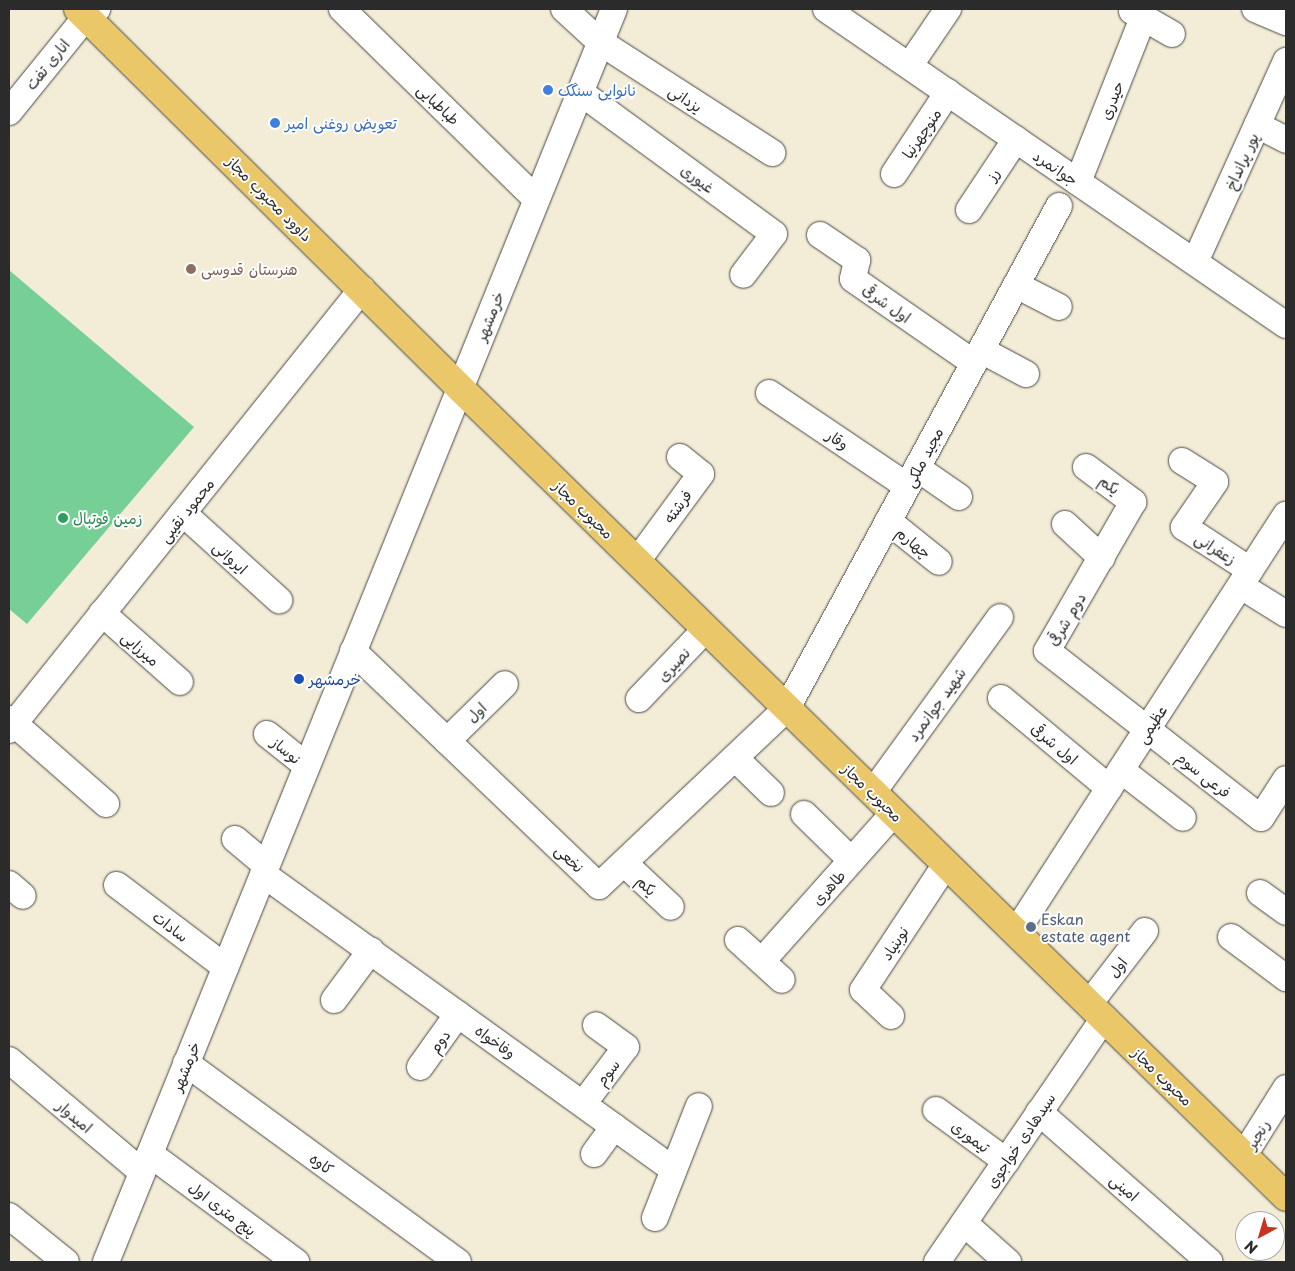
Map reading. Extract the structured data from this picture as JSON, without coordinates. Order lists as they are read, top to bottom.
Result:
{
  "streets": {
    "main road": ["داوود محبوب مجاز", "محبوب مجاز"],
    "street": [
      "اناری تفت",
      "یزدانی",
      "حیدری",
      "طباطبایی",
      "منوچهرنیا",
      "پور پرانداخ",
      "جوانمرد",
      "رز",
      "غیوری",
      "اول شرقی",
      "خرمشهر",
      "وقار",
      "مجید ملکی",
      "یکم",
      "فرشته",
      "محمود نقیبی",
      "چهارم",
      "زعفرانی",
      "ایروانی",
      "دوم شرقی",
      "میرزایی",
      "نصیری",
      "شهید جوانمرد",
      "اول",
      "عظیمی",
      "نوساز",
      "فرعی سوم",
      "نخعی",
      "طاهری",
      "سادات",
      "نوبنیاد",
      "دوم",
      "وفاخواه",
      "سوم",
      "امیدوار",
      "رنجبر",
      "تیموری",
      "سیدهادی خواجوی",
      "کاوه",
      "امینی",
      "پنج متری اول"
    ]
  },
  "crossings": [
    ["اناری تفت", "داوود محبوب مجاز"],
    ["یزدانی", "خرمشهر"],
    ["حیدری", "جوانمرد"],
    ["طباطبایی", "خرمشهر"],
    ["منوچهرنیا", "جوانمرد"],
    ["پور پرانداخ", "جوانمرد"],
    ["جوانمرد", "رز"],
    ["غیوری", "خرمشهر"],
    ["داوود محبوب مجاز", "خرمشهر"],
    ["داوود محبوب مجاز", "محبوب مجاز"],
    ["داوود محبوب مجاز", "محمود نقیبی"],
    ["اول شرقی", "مجید ملکی"],
    ["اول شرقی", "عظیمی"],
    ["خرمشهر", "محبوب مجاز"],
    ["خرمشهر", "نوساز"],
    ["خرمشهر", "نخعی"],
    ["خرمشهر", "سادات"],
    ["خرمشهر", "وفاخواه"],
    ["خرمشهر", "امیدوار"],
    ["خرمشهر", "کاوه"],
    ["خرمشهر", "پنج متری اول"],
    ["وقار", "مجید ملکی"],
    ["مجید ملکی", "محبوب مجاز"],
    ["مجید ملکی", "چهارم"],
    ["مجید ملکی", "نخعی"],
    ["یکم", "دوم شرقی"],
    ["یکم", "نخعی"],
    ["فرشته", "محبوب مجاز"],
    ["محبوب مجاز", "نصیری"],
    ["محبوب مجاز", "شهید جوانمرد"],
    ["محبوب مجاز", "اول"],
    ["محبوب مجاز", "عظیمی"],
    ["محبوب مجاز", "نخعی"],
    ["محبوب مجاز", "طاهری"],
    ["محبوب مجاز", "نوبنیاد"],
    ["محبوب مجاز", "رنجبر"],
    ["محبوب مجاز", "سیدهادی خواجوی"],
    ["محمود نقیبی", "ایروانی"],
    ["محمود نقیبی", "میرزایی"],
    ["زعفرانی", "عظیمی"],
    ["دوم شرقی", "عظیمی"],
    ["دوم شرقی", "فرعی سوم"],
    ["اول", "نخعی"],
    ["اول", "سیدهادی خواجوی"],
    ["عظیمی", "فرعی سوم"],
    ["دوم", "وفاخواه"],
    ["وفاخواه", "سوم"],
    ["امیدوار", "پنج متری اول"],
    ["تیموری", "سیدهادی خواجوی"],
    ["سیدهادی خواجوی", "امینی"]
  ],
  "places": [
    "نانوایی سنگک",
    "تعویض روغنی امیر",
    "هنرستان قدوسی",
    "زمین فوتبال",
    "خرمشهر",
    "Eskan estate agent"
  ],
  "north": "bottom left"
}
